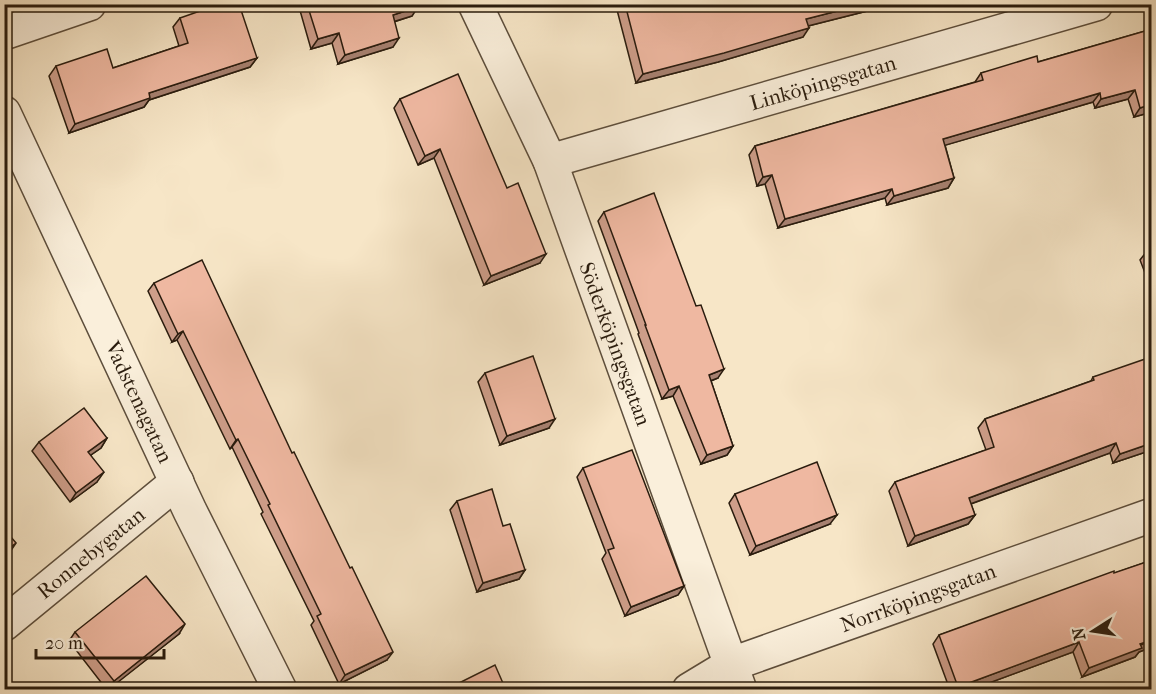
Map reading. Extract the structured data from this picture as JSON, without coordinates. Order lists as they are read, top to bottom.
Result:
{
  "streets": {
    "street": [
      "Linköpingsgatan",
      "Söderköpingsgatan",
      "Vadstenagatan",
      "Ronnebygatan",
      "Norrköpingsgatan"
    ]
  },
  "crossings": [
    ["Linköpingsgatan", "Söderköpingsgatan"],
    ["Söderköpingsgatan", "Norrköpingsgatan"],
    ["Vadstenagatan", "Ronnebygatan"]
  ],
  "scale_bar": "20 m",
  "north": "left"
}
